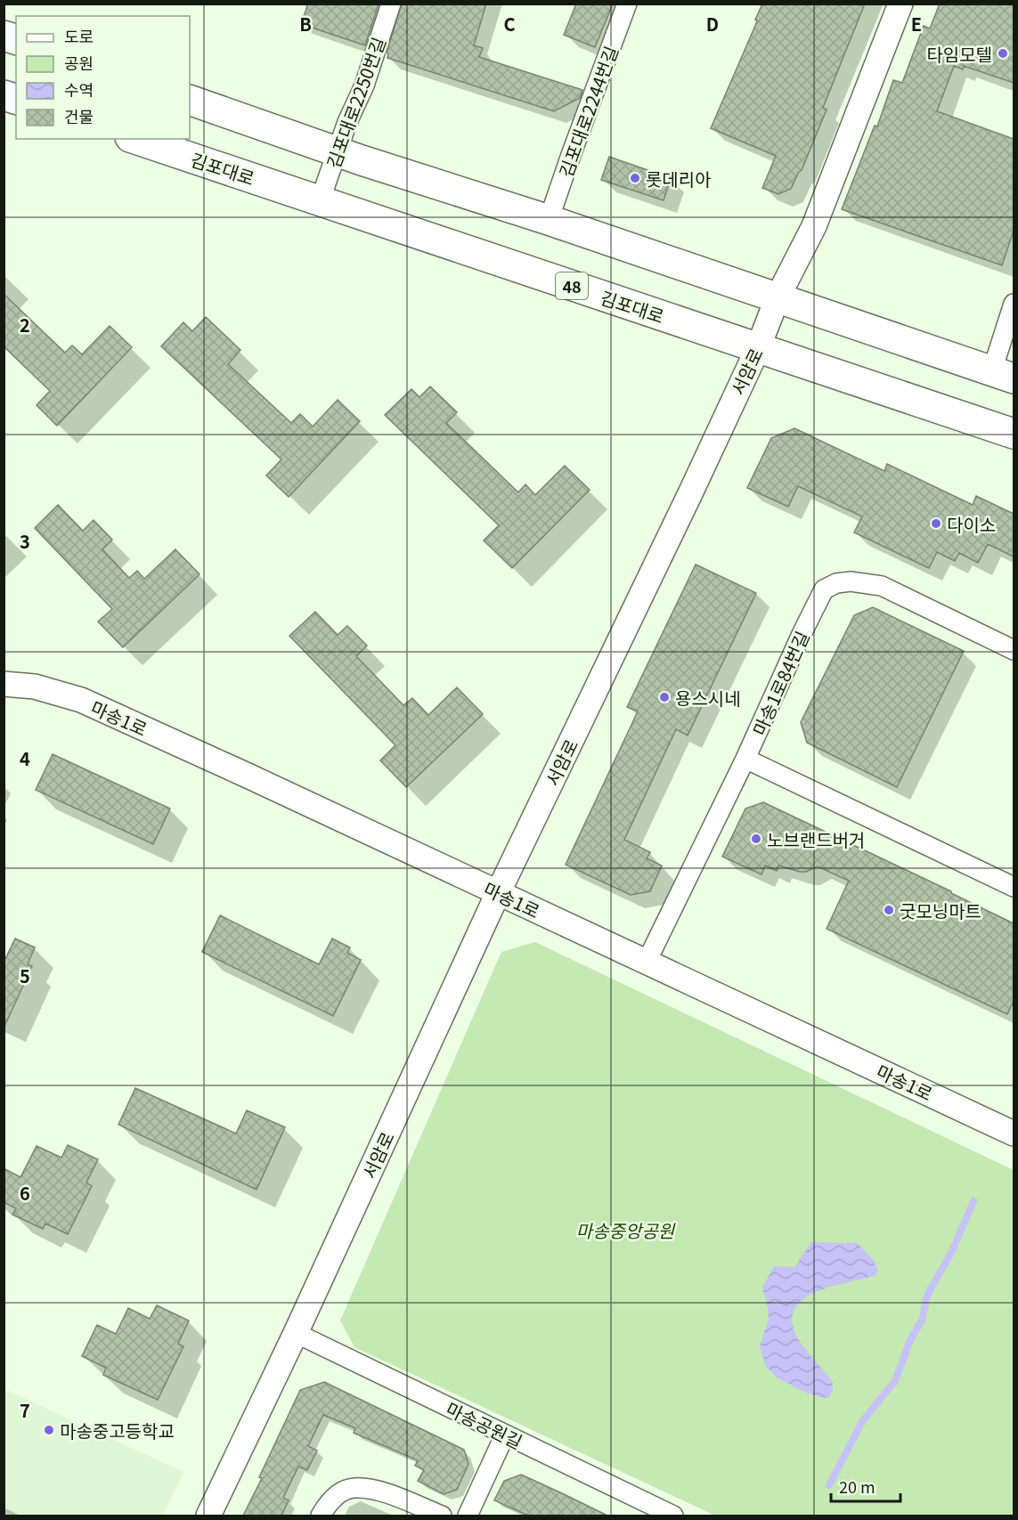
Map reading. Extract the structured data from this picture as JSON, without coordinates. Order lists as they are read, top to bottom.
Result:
{
  "streets": {
    "main road": ["김포대로", "48"],
    "street": [
      "김포대로2250번길",
      "김포대로2244번길",
      "서암로",
      "마송1로84번길",
      "마송1로",
      "마송공원길"
    ]
  },
  "crossings": [
    ["김포대로2250번길", "김포대로"],
    ["김포대로", "서암로"],
    ["서암로", "마송1로"],
    ["서암로", "마송공원길"],
    ["마송1로84번길", "마송1로"]
  ],
  "parks": ["마송중앙공원"],
  "places": [
    "타임모텔",
    "롯데리아",
    "다이소",
    "용스시네",
    "노브랜드버거",
    "굿모닝마트",
    "마송중고등학교"
  ],
  "legend": [
    "도로",
    "공원",
    "수역",
    "건물"
  ],
  "scale_bar": "20 m",
  "grid": {
    "columns": [
      "B",
      "C",
      "D",
      "E"
    ],
    "rows": [
      "2",
      "3",
      "4",
      "5",
      "6",
      "7"
    ]
  }
}
